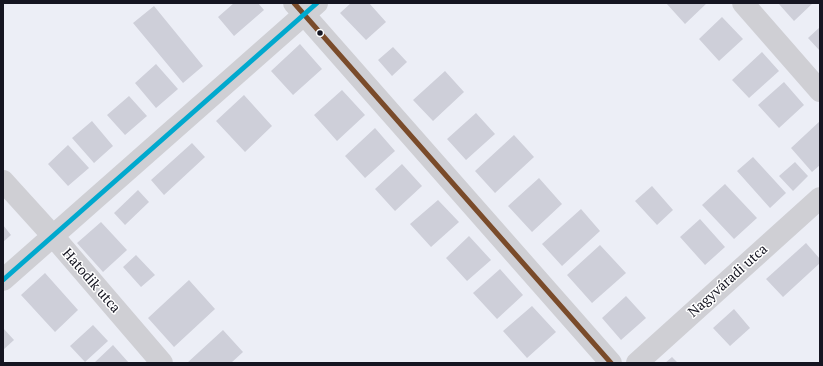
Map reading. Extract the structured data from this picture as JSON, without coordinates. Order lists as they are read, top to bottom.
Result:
{
  "streets": {
    "street": ["Hatodik utca", "Nagyváradi utca"]
  }
}
